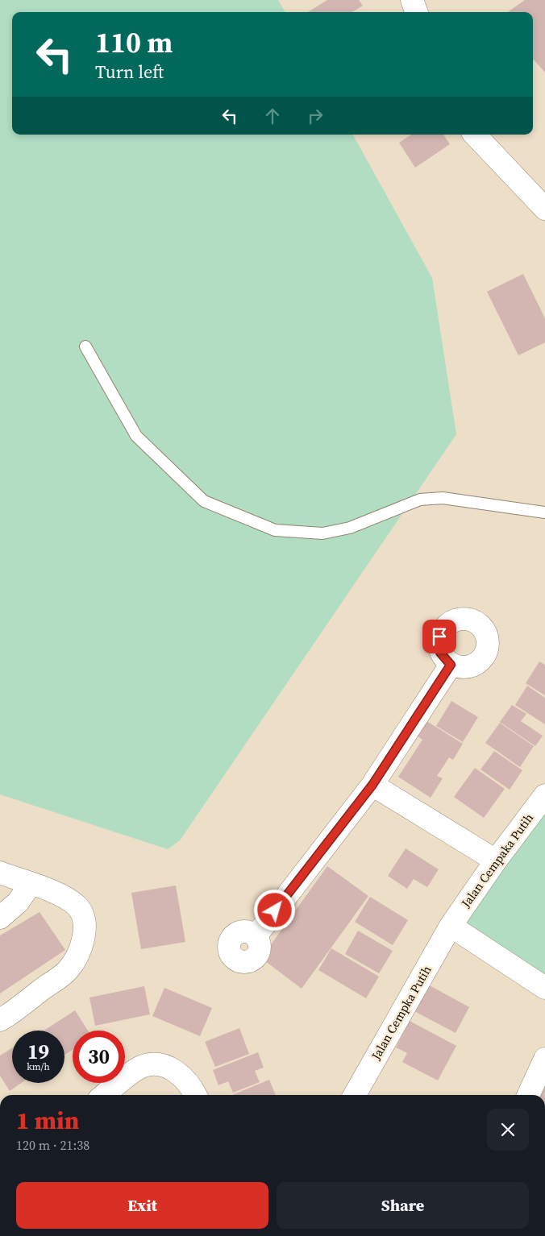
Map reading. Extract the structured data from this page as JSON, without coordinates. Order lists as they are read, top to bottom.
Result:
{
  "streets": {
    "street": ["Jalan Cempaka Putih", "Jalan Cempka Putih"]
  },
  "crossings": [
    ["Jalan Cempaka Putih", "Jalan Cempka Putih"]
  ],
  "page": {
    "turn": ["110 m", "Turn left"],
    "speed": "19 km/h",
    "limit": "30",
    "heading": ["1 min", "120 m · 21:38"],
    "buttons": ["Exit", "Share"]
  }
}
